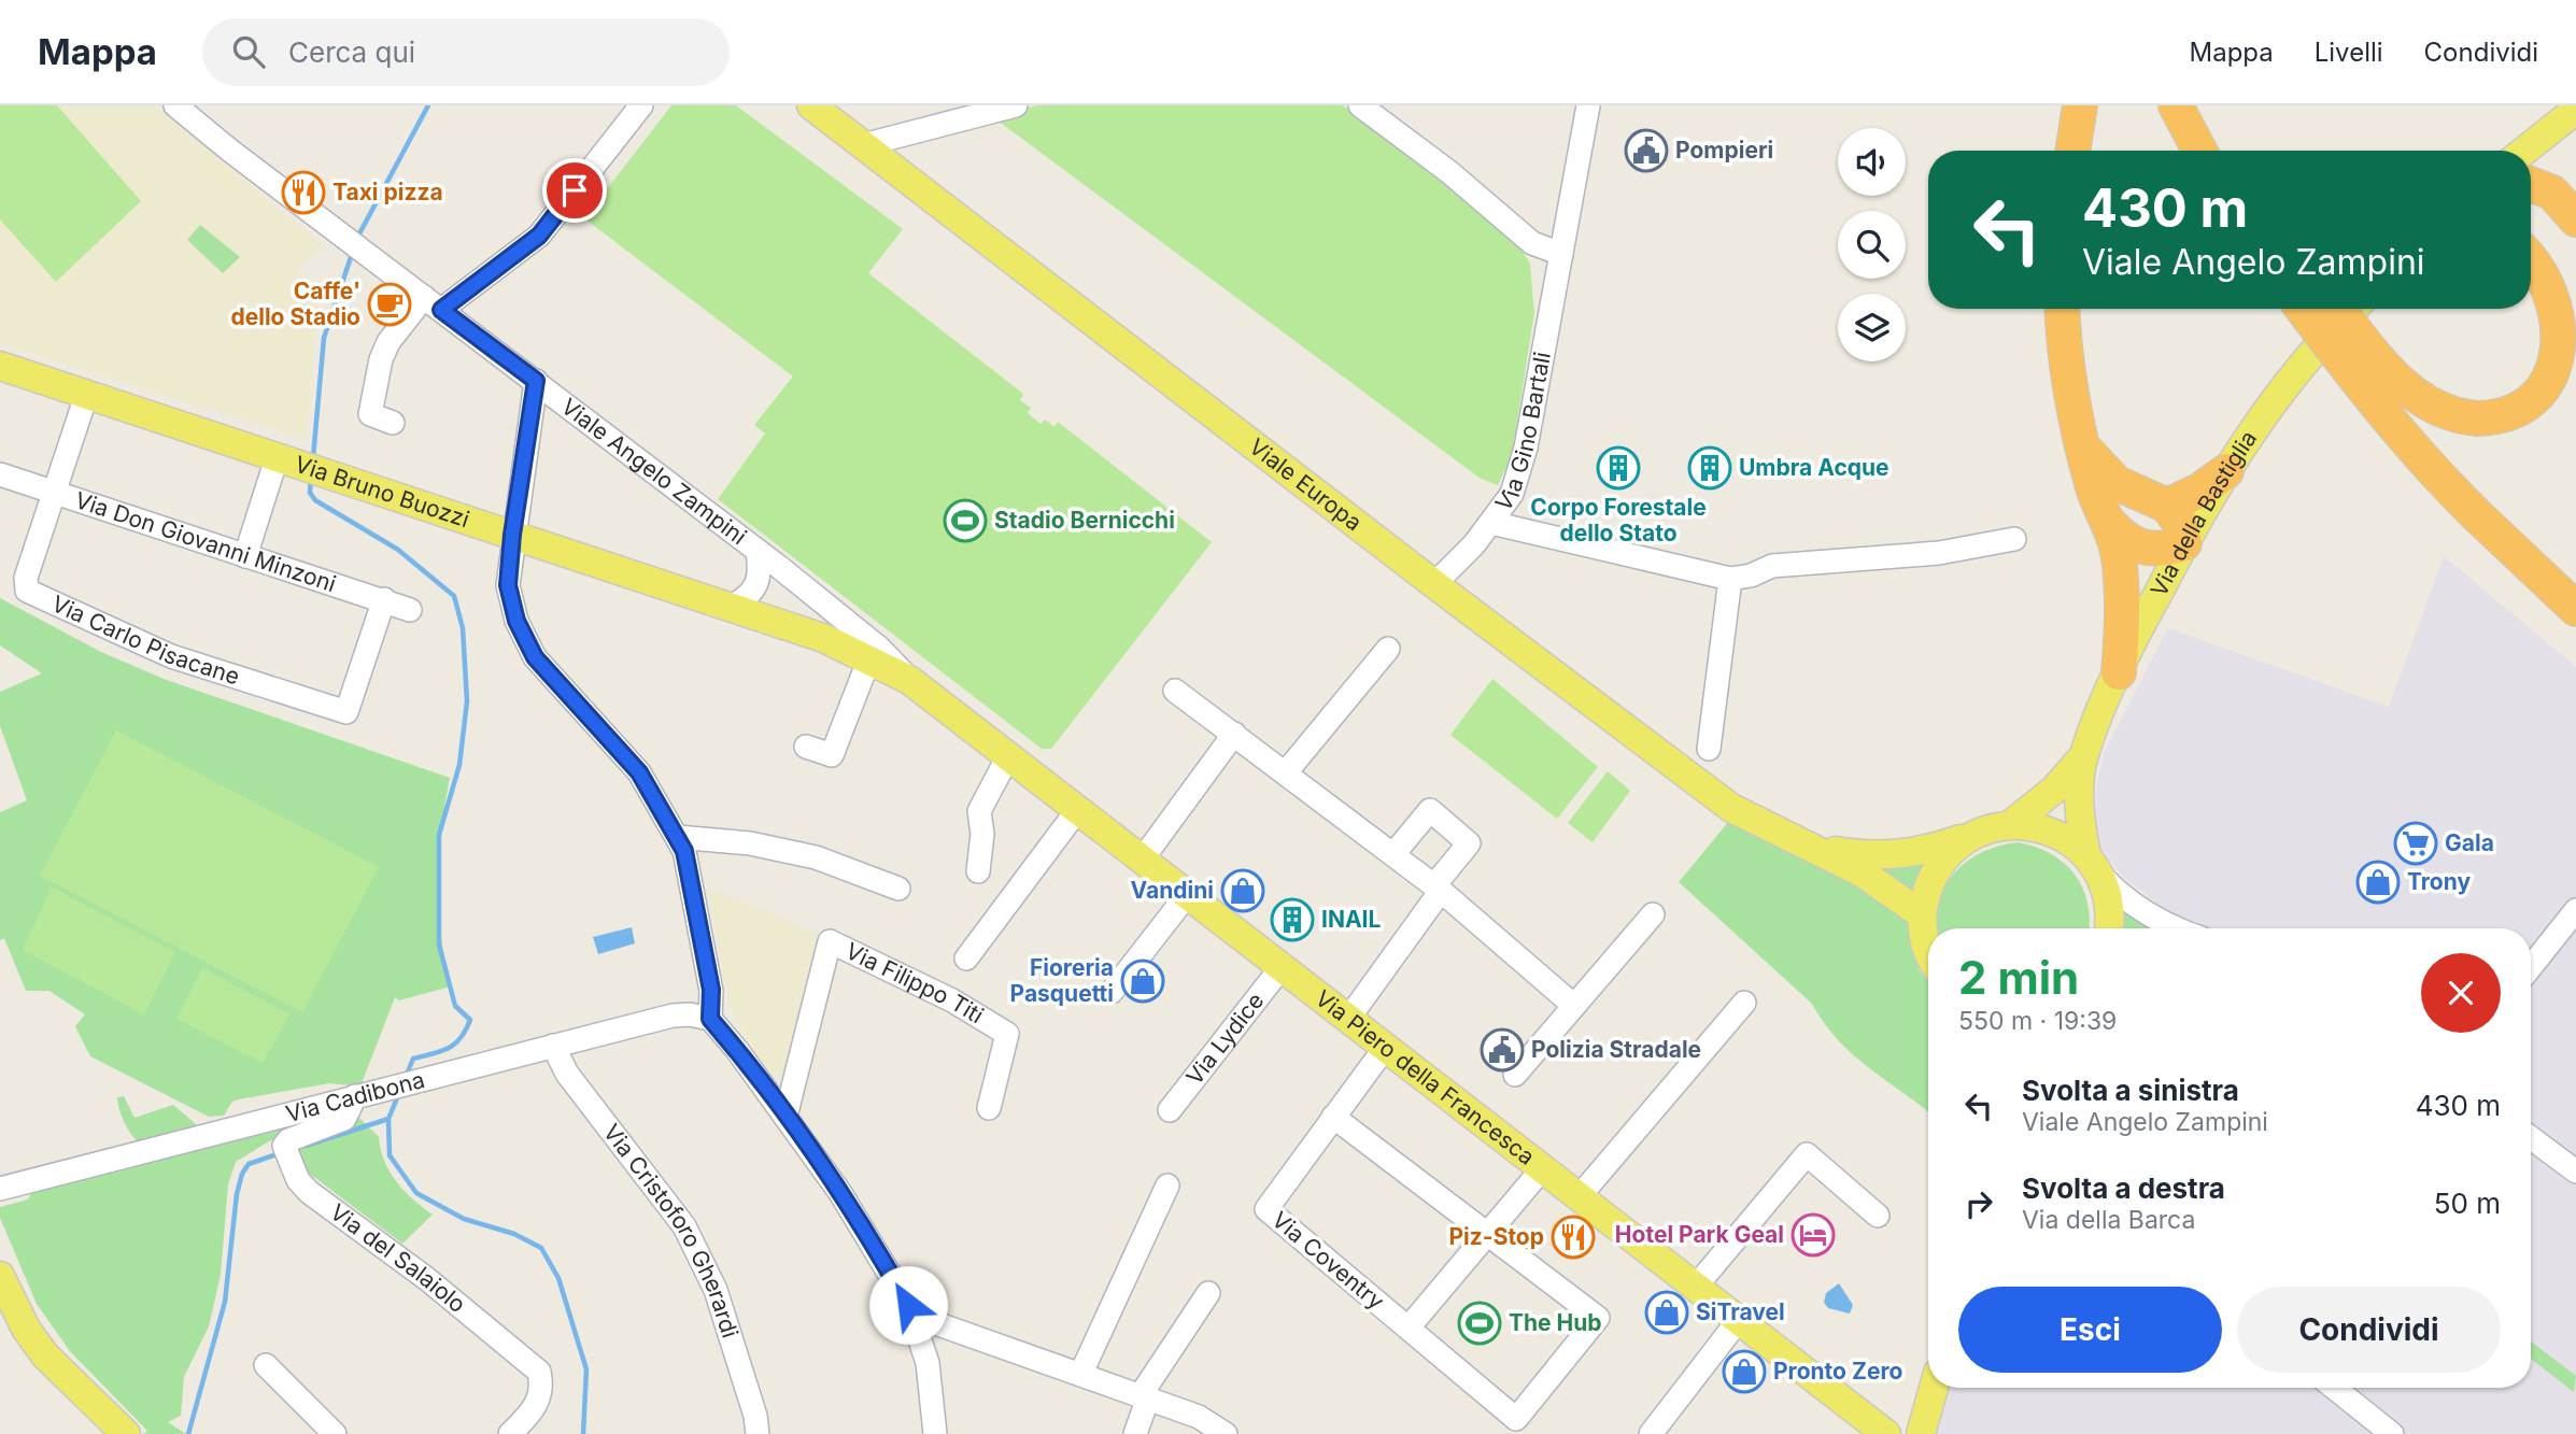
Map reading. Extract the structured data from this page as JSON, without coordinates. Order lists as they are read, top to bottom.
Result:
{
  "streets": {
    "main road": [
      "Viale Europa",
      "Via Bruno Buozzi",
      "Via della Bastiglia",
      "Via Piero della Francesca"
    ],
    "street": [
      "Via Gino Bartali",
      "Viale Angelo Zampini",
      "Via Don Giovanni Minzoni",
      "Via Carlo Pisacane",
      "Via Filippo Titi",
      "Via Lydice",
      "Via Cadibona",
      "Via Cristoforo Gherardi",
      "Via del Salaiolo",
      "Via Coventry"
    ]
  },
  "crossings": [
    ["Via Gino Bartali", "Viale Europa"],
    ["Viale Angelo Zampini", "Via Bruno Buozzi"],
    ["Viale Europa", "Via della Bastiglia"],
    ["Via Bruno Buozzi", "Via Carlo Pisacane"],
    ["Via Bruno Buozzi", "Via Piero della Francesca"],
    ["Via Don Giovanni Minzoni", "Via Carlo Pisacane"],
    ["Via Lydice", "Via Piero della Francesca"],
    ["Via Piero della Francesca", "Via Coventry"],
    ["Via Cadibona", "Via Cristoforo Gherardi"],
    ["Via Cadibona", "Via del Salaiolo"]
  ],
  "places": {
    "public building": ["Pompieri", "Polizia Stradale"],
    "restaurant": ["Taxi pizza", "Piz-Stop"],
    "cafe": ["Caffe' dello Stadio"],
    "building": ["Corpo Forestale dello Stato", "Umbra Acque", "INAIL"],
    "sports": ["Stadio Bernicchi", "The Hub"],
    "supermarket": ["Gala"],
    "shop": [
      "Trony",
      "Vandini",
      "Fioreria Pasquetti",
      "SiTravel",
      "Pronto Zero"
    ],
    "hotel": ["Hotel Park Geal"]
  },
  "page": {
    "header": "Mappa",
    "search": "Cerca qui",
    "nav": ["Mappa", "Livelli", "Condividi"],
    "turn": ["430 m", "Viale Angelo Zampini"],
    "heading": ["2 min", "550 m · 19:39"],
    "list": [
      {
        "name": "Svolta a sinistra",
        "note": "Viale Angelo Zampini",
        "value": "430 m"
      },
      {
        "name": "Svolta a destra",
        "note": "Via della Barca",
        "value": "50 m"
      }
    ],
    "buttons": ["Esci", "Condividi"]
  }
}
